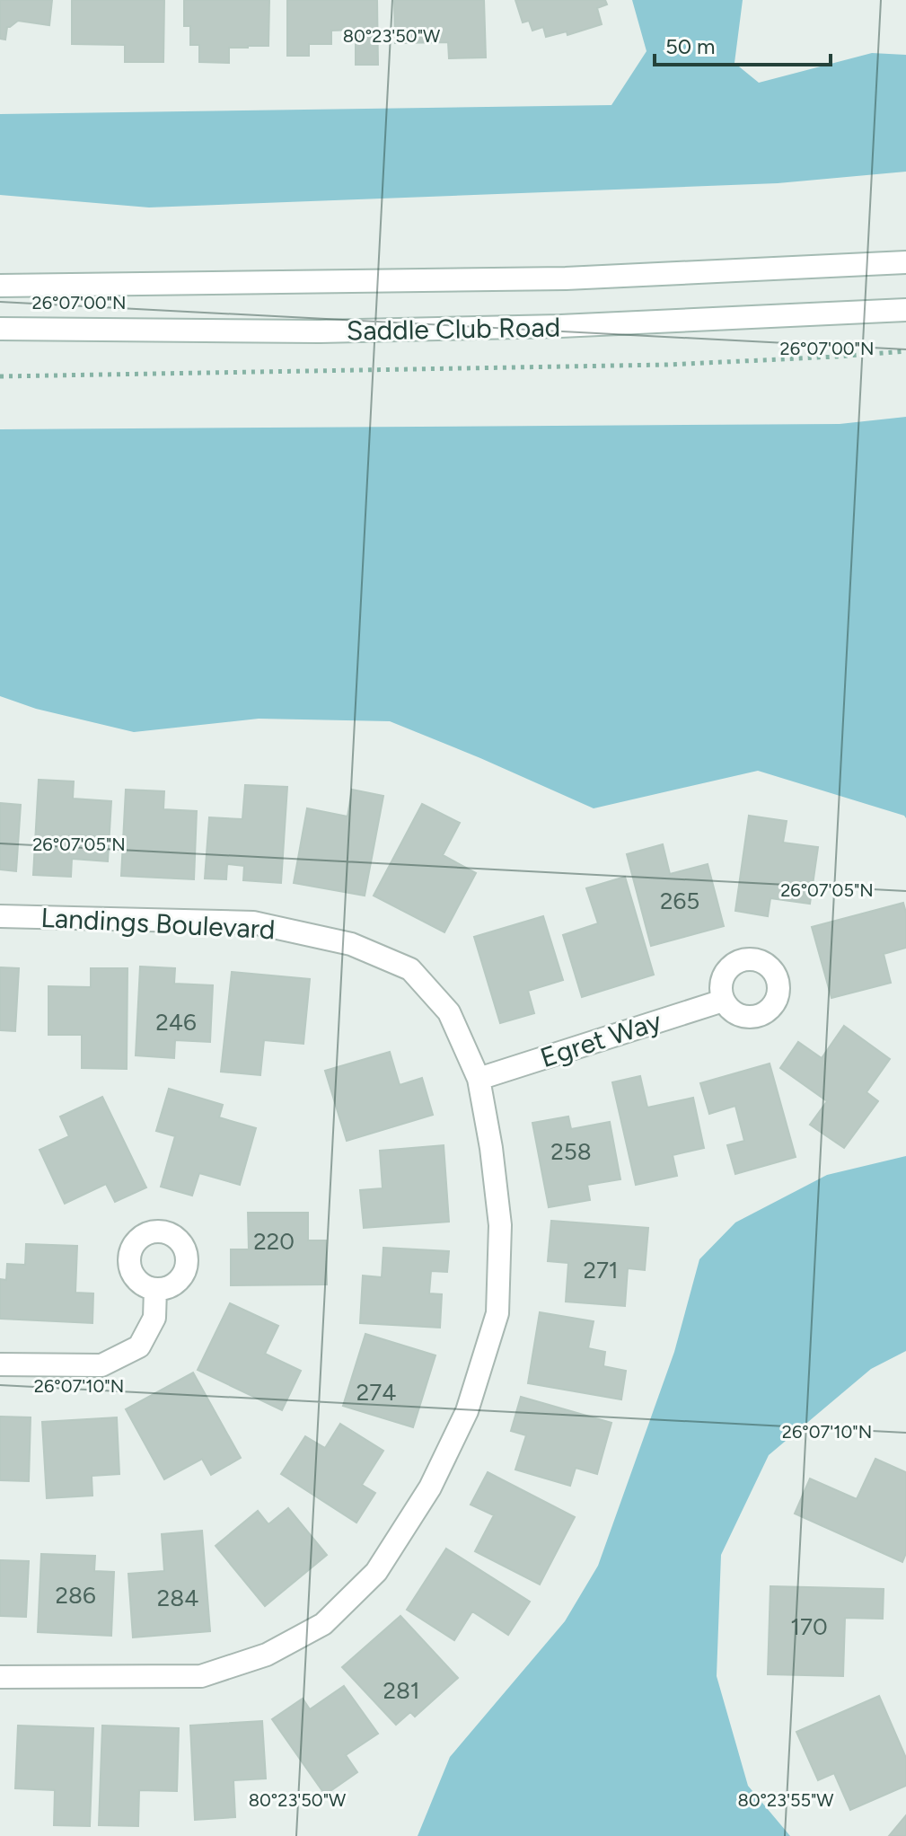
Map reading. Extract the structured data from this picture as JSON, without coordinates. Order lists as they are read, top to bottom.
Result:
{
  "streets": {
    "street": ["Saddle Club Road", "Landings Boulevard", "Egret Way"]
  },
  "crossings": [
    ["Landings Boulevard", "Egret Way"]
  ],
  "house_numbers": [
    "265",
    "246",
    "258",
    "220",
    "271",
    "274",
    "286",
    "284",
    "170",
    "281"
  ],
  "scale_bar": "50 m",
  "coordinates": [
    "80°23'50\"W",
    "26°07'00\"N",
    "26°07'05\"N",
    "26°07'10\"N",
    "80°23'55\"W"
  ]
}
